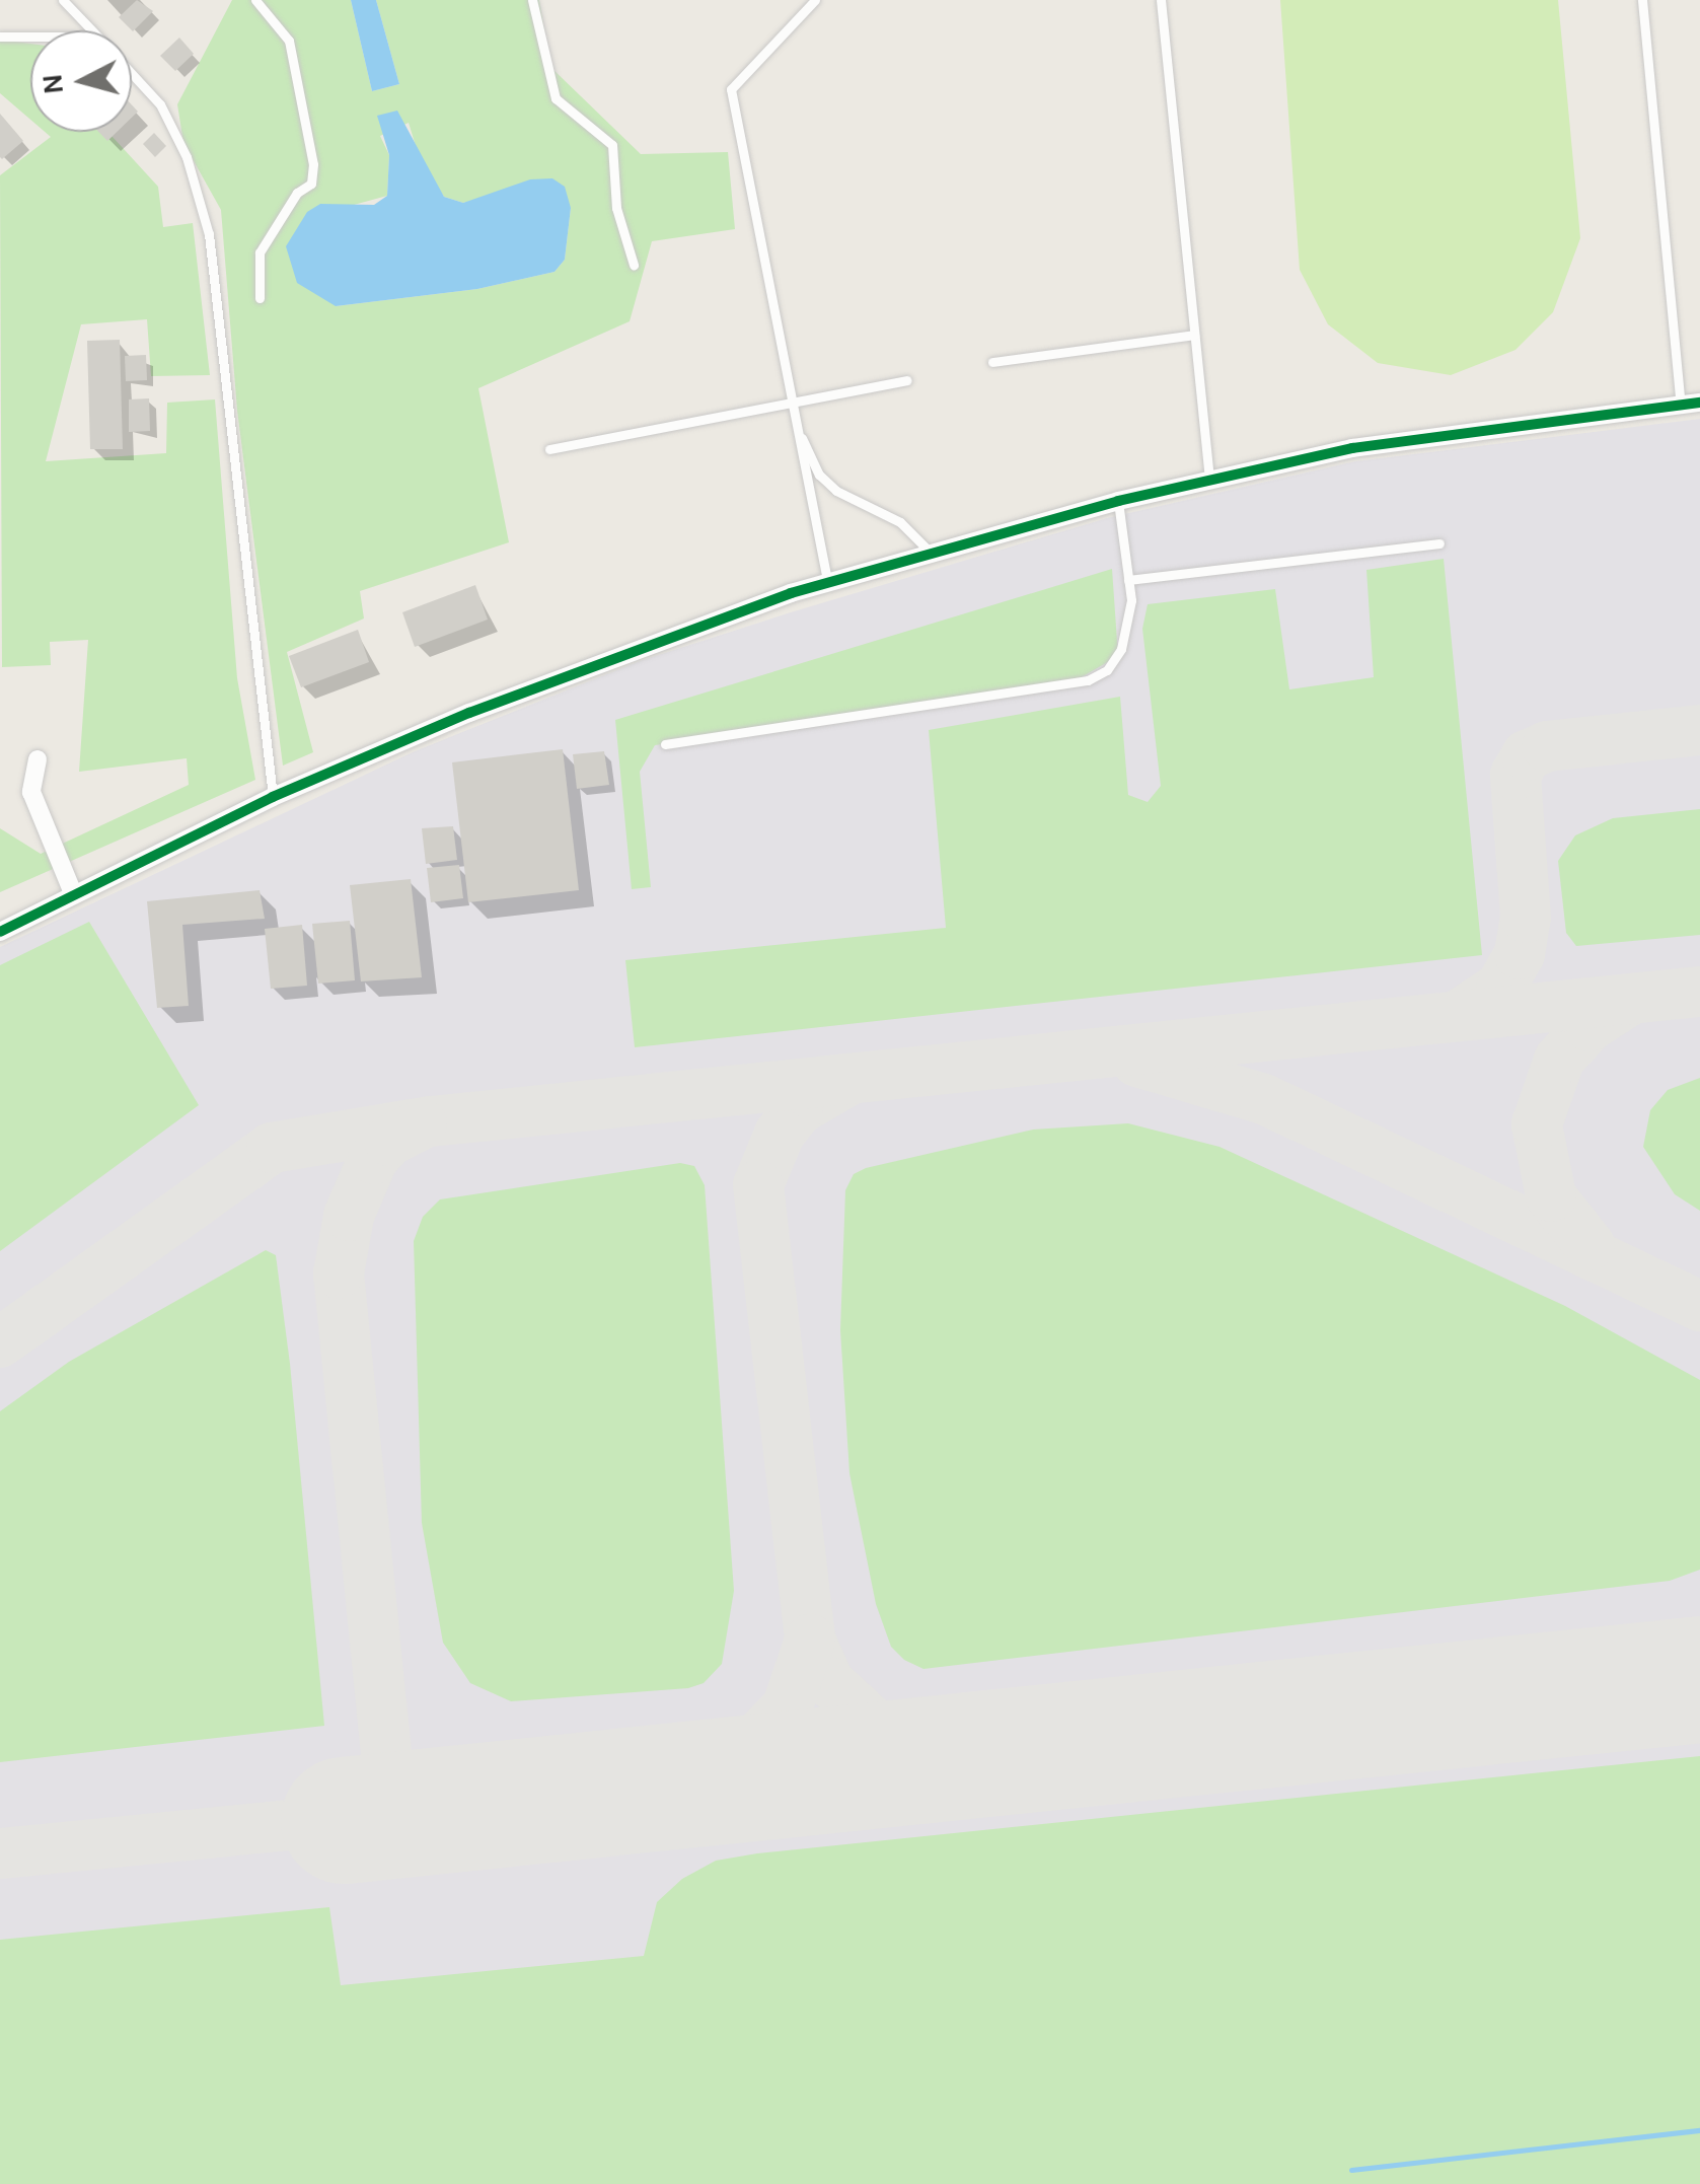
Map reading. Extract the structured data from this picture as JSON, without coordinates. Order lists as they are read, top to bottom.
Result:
{
  "north": "left"
}
